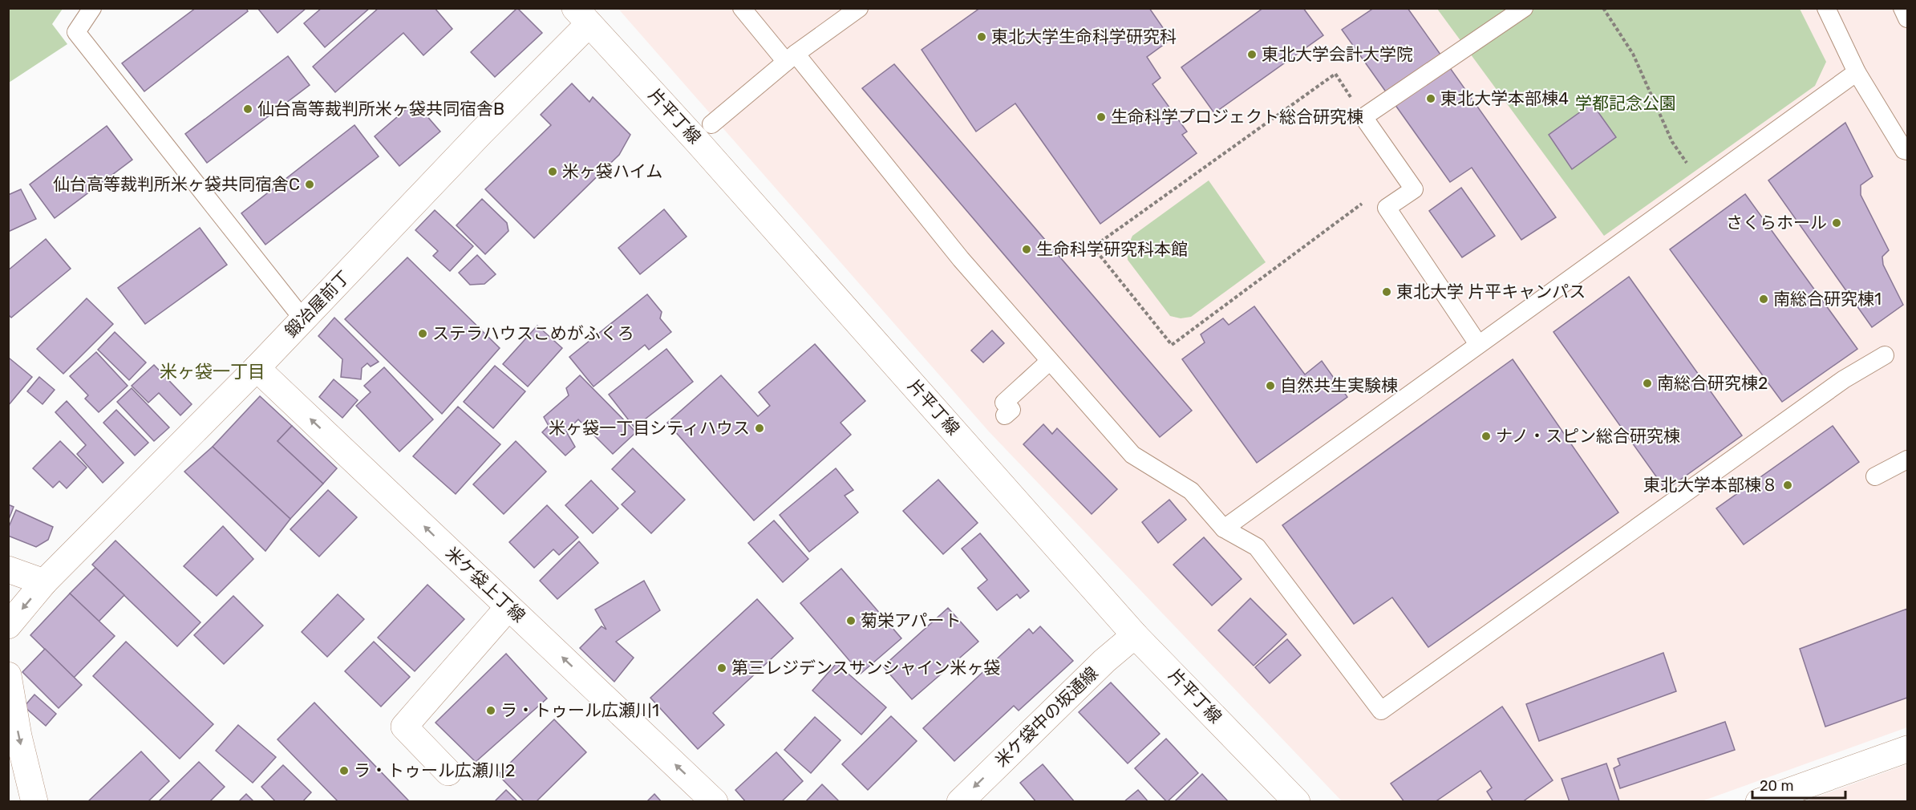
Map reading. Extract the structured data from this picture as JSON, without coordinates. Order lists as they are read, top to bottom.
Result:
{
  "streets": {
    "street": [
      "片平丁線",
      "鍛冶屋前丁",
      "米ケ袋上丁線",
      "米ケ袋中の坂通線"
    ]
  },
  "crossings": [
    ["片平丁線", "鍛冶屋前丁"],
    ["片平丁線", "米ケ袋中の坂通線"],
    ["鍛冶屋前丁", "米ケ袋上丁線"]
  ],
  "one_way": ["米ケ袋上丁線", "米ケ袋中の坂通線"],
  "districts": ["米ヶ袋一丁目"],
  "parks": ["学都記念公園"],
  "places": [
    "東北大学生命科学研究科",
    "東北大学会計大学院",
    "東北大学本部棟4",
    "仙台高等裁判所米ヶ袋共同宿舎B",
    "生命科学プロジェクト総合研究棟",
    "米ヶ袋ハイム",
    "仙台高等裁判所米ヶ袋共同宿舎C",
    "さくらホール",
    "生命科学研究科本館",
    "東北大学 片平キャンパス",
    "南総合研究棟1",
    "ステラハウスこめがふくろ",
    "南総合研究棟2",
    "自然共生実験棟",
    "米ヶ袋一丁目シティハウス",
    "ナノ・スピン総合研究棟",
    "東北大学本部棟８",
    "菊栄アパート",
    "第三レジデンスサンシャイン米ヶ袋",
    "ラ・トゥール広瀬川1",
    "ラ・トゥール広瀬川2"
  ],
  "scale_bar": "20 m"
}
